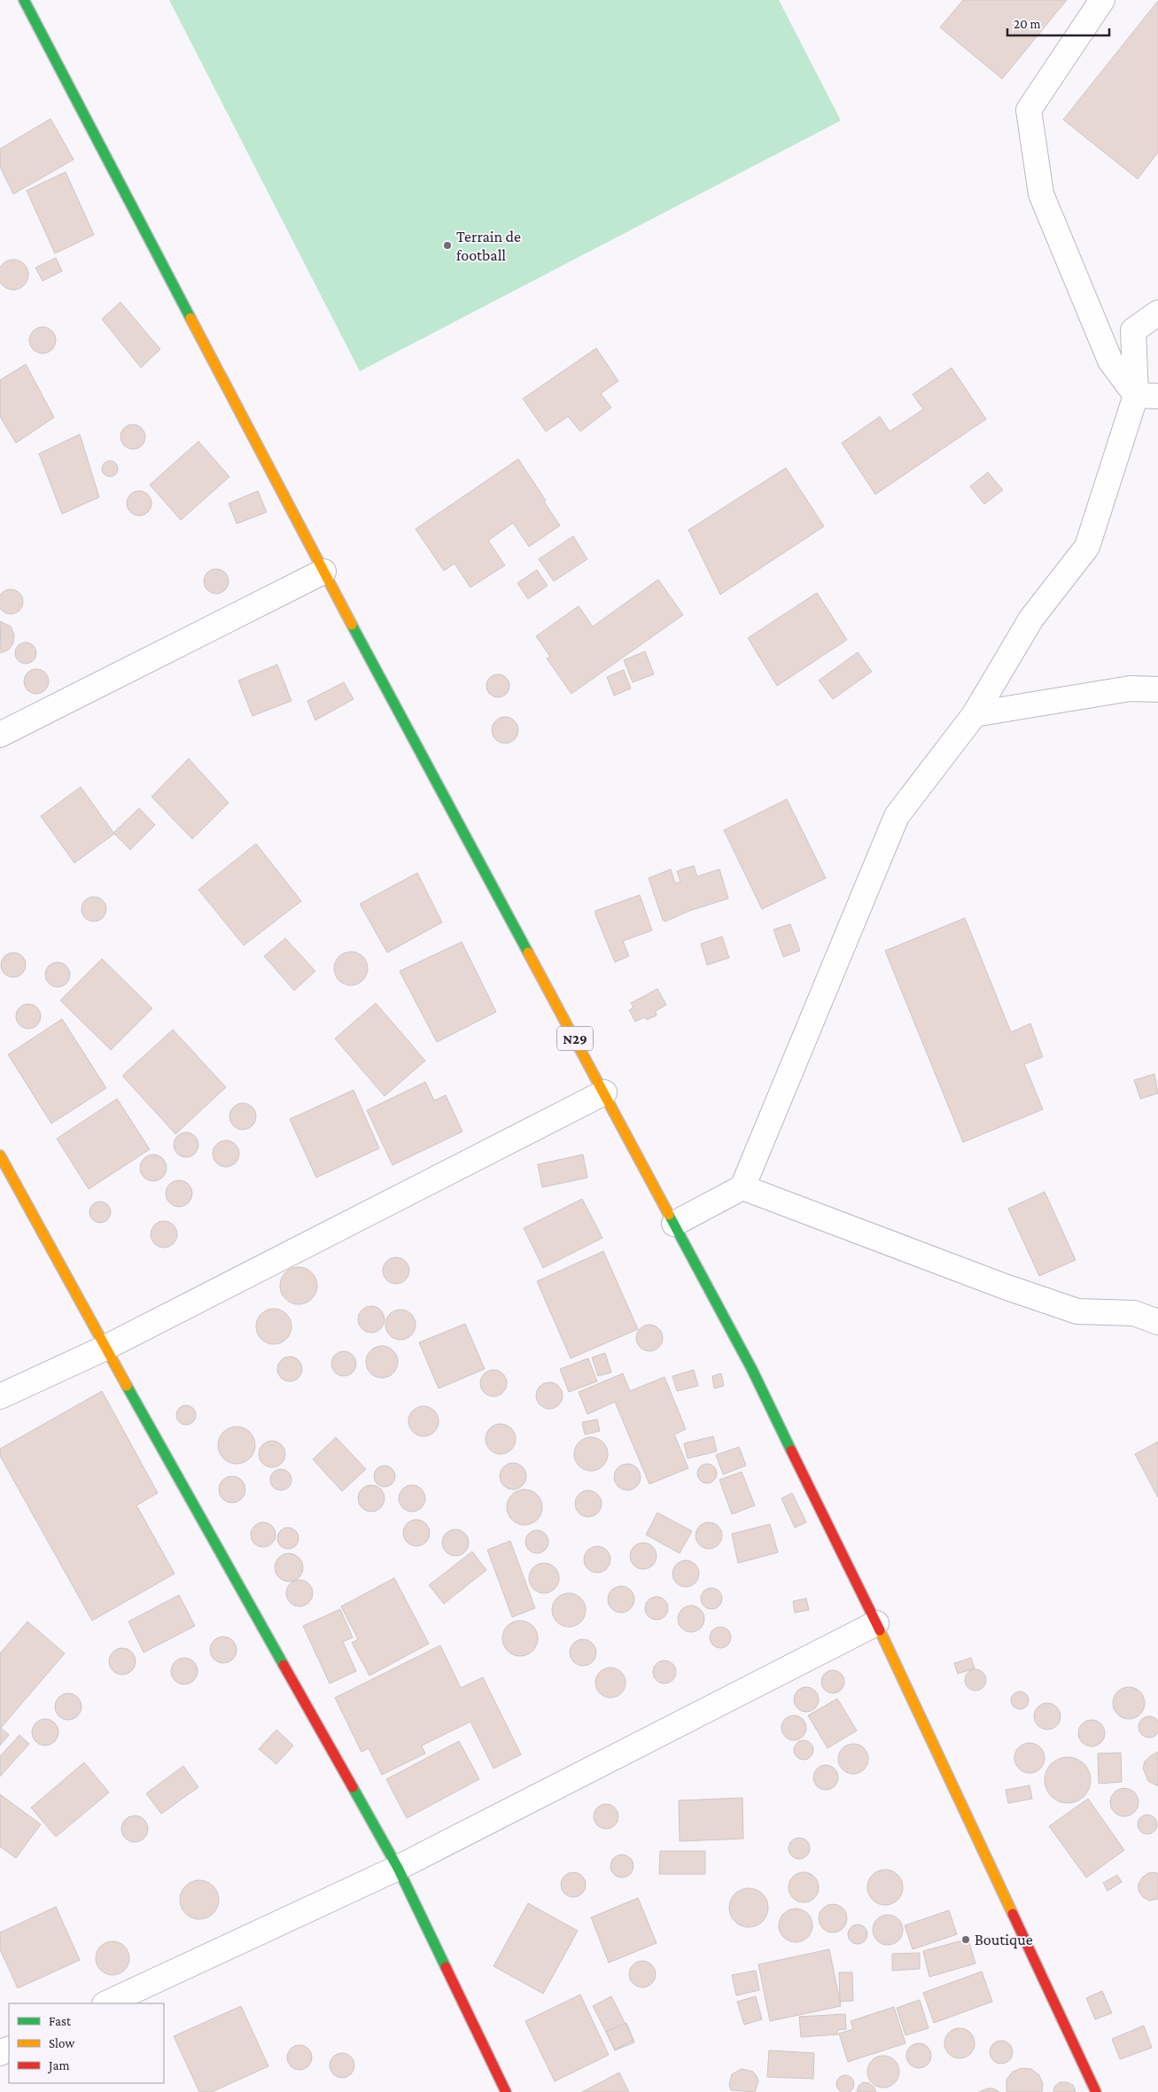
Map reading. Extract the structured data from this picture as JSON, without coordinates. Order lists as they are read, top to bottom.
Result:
{
  "streets": {
    "main road": ["N29"]
  },
  "places": ["Terrain de football", "Boutique"],
  "legend": ["Fast", "Slow", "Jam"],
  "scale_bar": "20 m"
}
